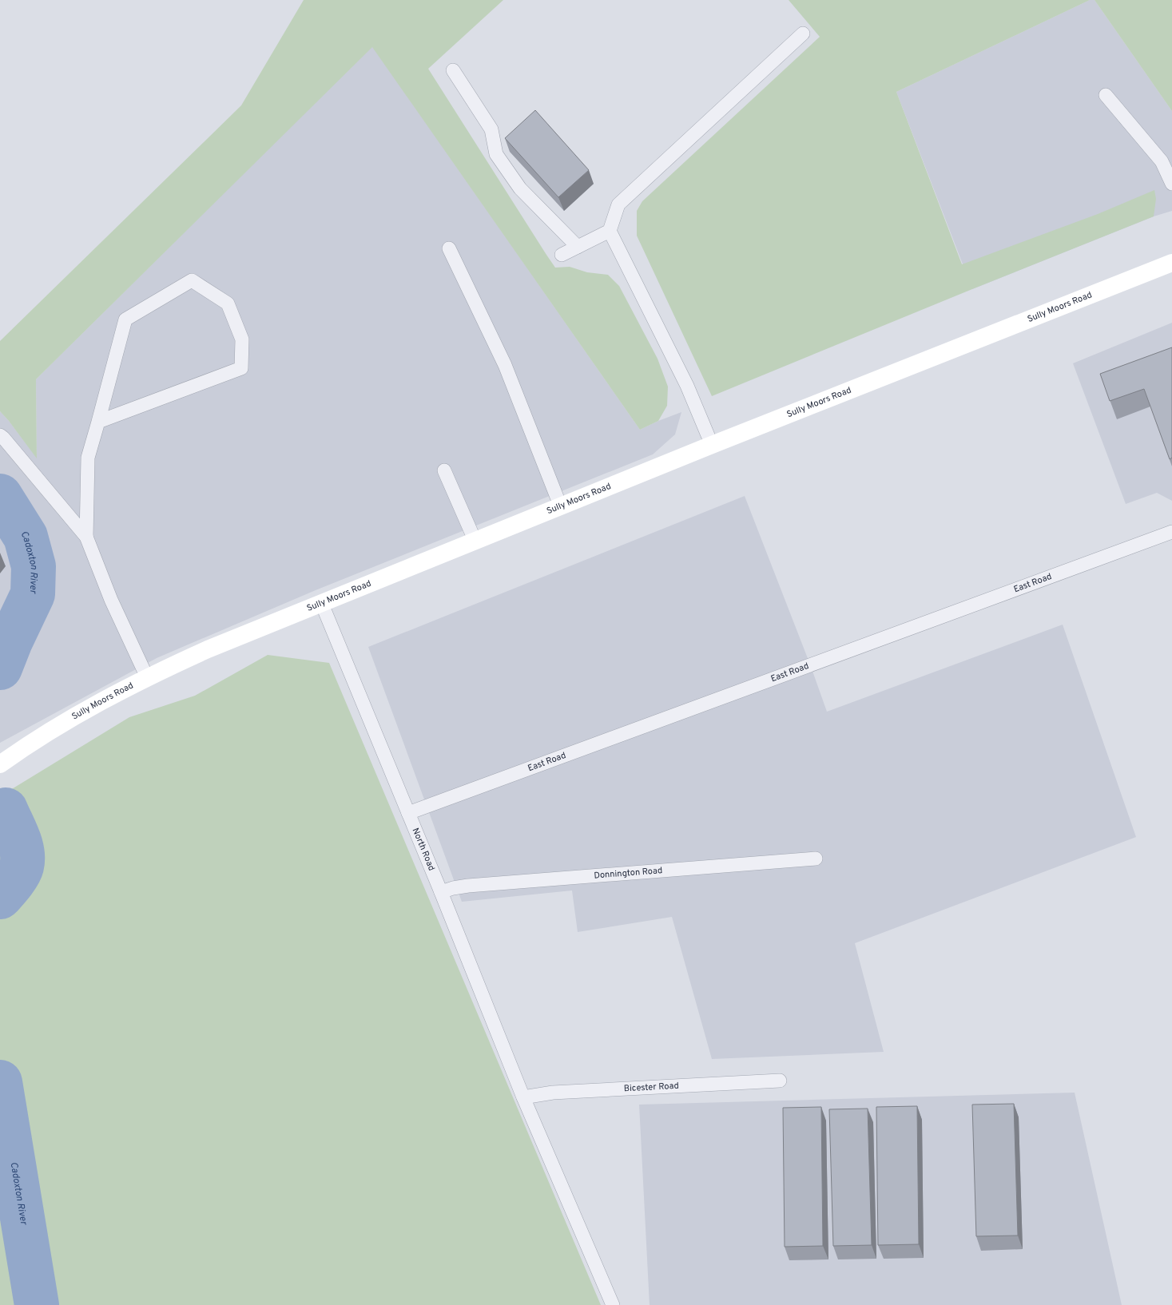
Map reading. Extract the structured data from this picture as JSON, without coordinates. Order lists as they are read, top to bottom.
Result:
{
  "streets": {
    "main road": ["Sully Moors Road"],
    "lane": [
      "East Road",
      "North Road",
      "Donnington Road",
      "Bicester Road"
    ]
  },
  "crossings": [
    ["Sully Moors Road", "North Road"],
    ["East Road", "North Road"],
    ["North Road", "Donnington Road"],
    ["North Road", "Bicester Road"]
  ],
  "water": ["Cadoxton River"]
}
